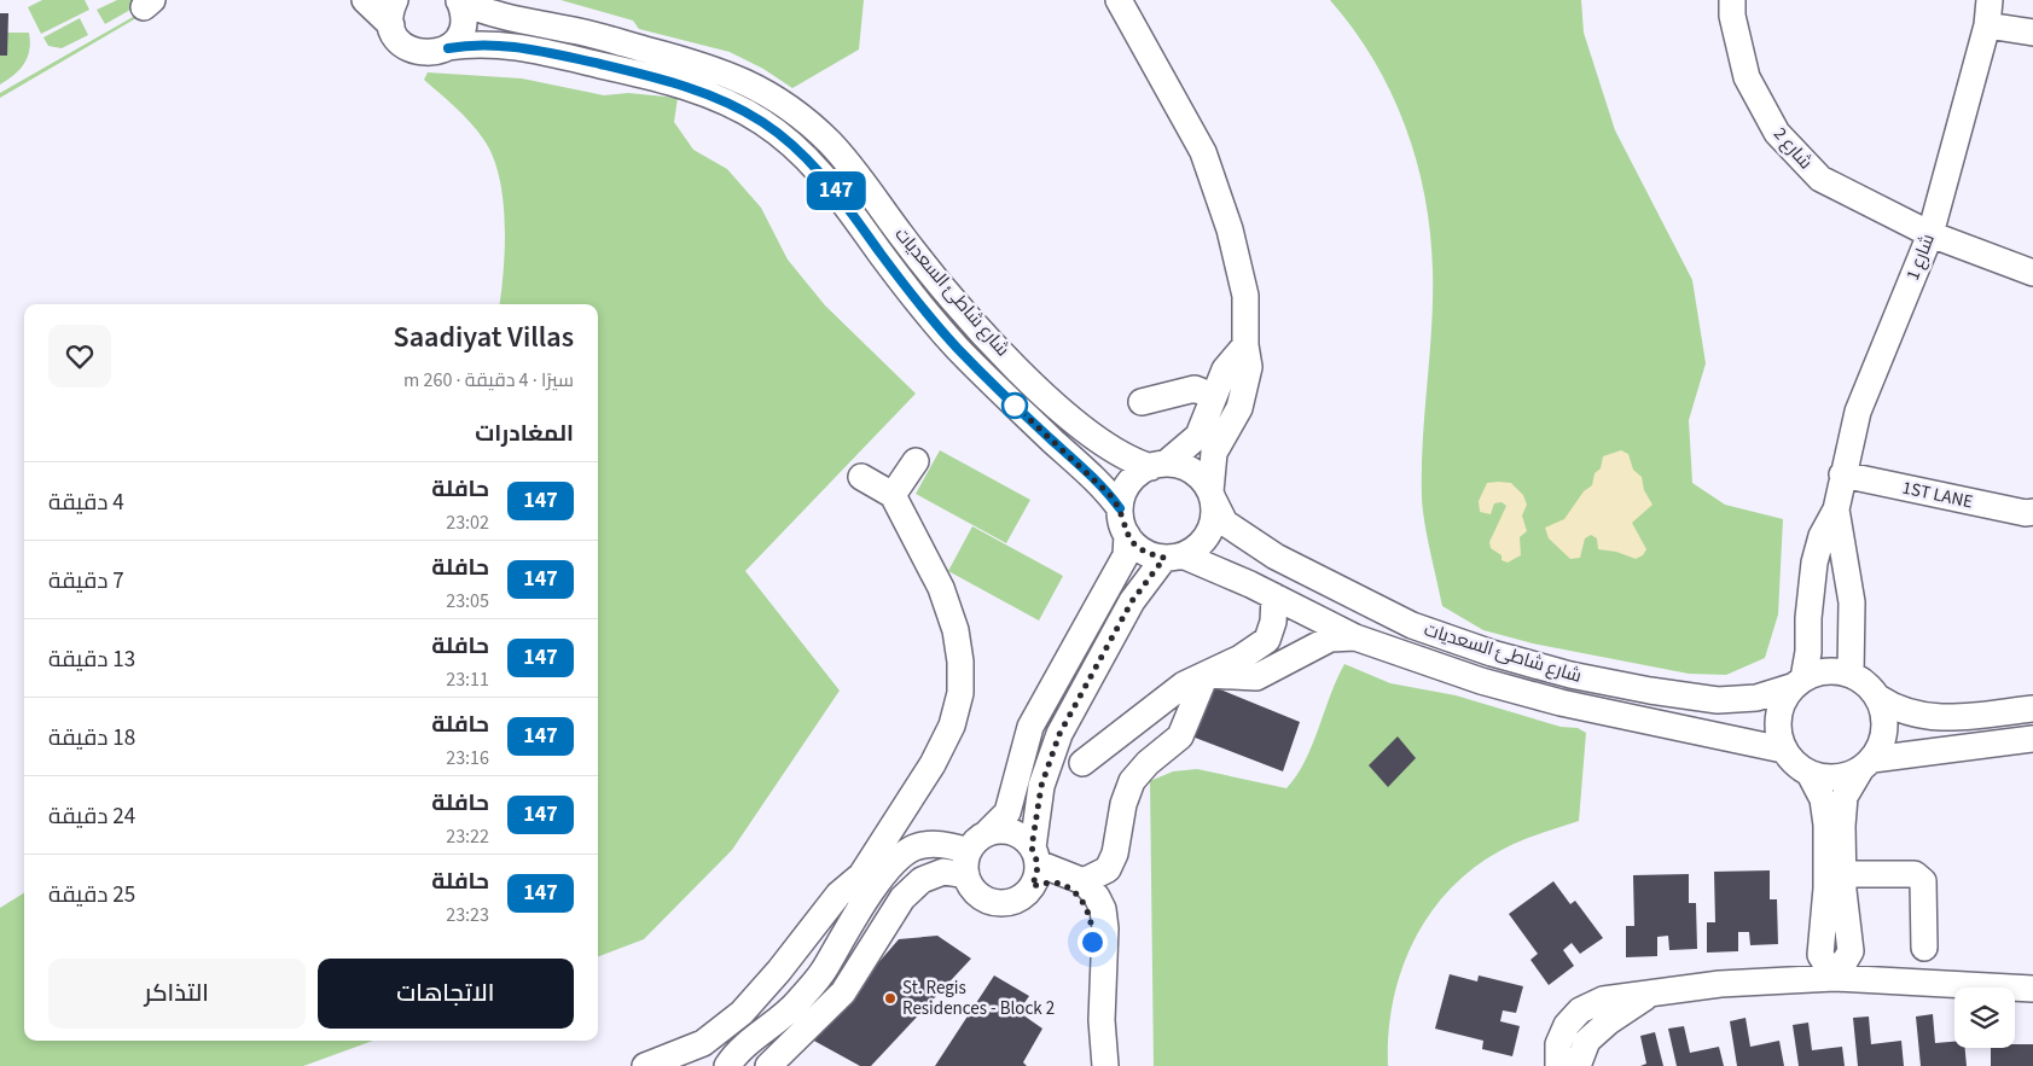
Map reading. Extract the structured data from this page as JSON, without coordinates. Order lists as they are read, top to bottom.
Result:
{
  "streets": {
    "street": [
      "شارع 2",
      "شارع 1",
      "شارع شاطئ السعديات",
      "1ST LANE"
    ]
  },
  "crossings": [
    ["شارع 2", "شارع 1"],
    ["شارع 1", "شارع شاطئ السعديات"],
    ["شارع 1", "1ST LANE"]
  ],
  "places": ["St. Regis Residences - Block 2"],
  "lines": ["bus line 147"],
  "page": {
    "on_map": "147",
    "heading": [
      ["Saadiyat Villas", "سيرًا · 4 دقيقة · 260 m"],
      "المغادرات"
    ],
    "list": [
      {
        "mark": "147",
        "name": "حافلة",
        "note": "23:02",
        "value": "4 دقيقة"
      },
      {
        "mark": "147",
        "name": "حافلة",
        "note": "23:05",
        "value": "7 دقيقة"
      },
      {
        "mark": "147",
        "name": "حافلة",
        "note": "23:11",
        "value": "13 دقيقة"
      },
      {
        "mark": "147",
        "name": "حافلة",
        "note": "23:16",
        "value": "18 دقيقة"
      },
      {
        "mark": "147",
        "name": "حافلة",
        "note": "23:22",
        "value": "24 دقيقة"
      },
      {
        "mark": "147",
        "name": "حافلة",
        "note": "23:23",
        "value": "25 دقيقة"
      }
    ],
    "buttons": ["الاتجاهات", "التذاكر"]
  }
}
